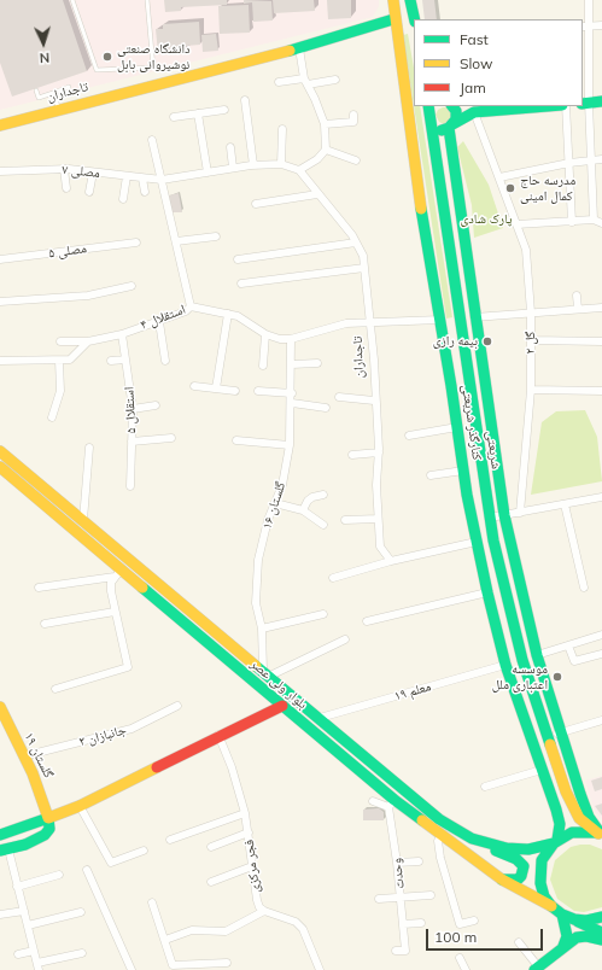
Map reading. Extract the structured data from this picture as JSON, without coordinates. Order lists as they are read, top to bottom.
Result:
{
  "streets": {
    "main road": [
      "تاجداران",
      "کنارگذر شریعتی",
      "شریعتی",
      "بلوار ولی عصر",
      "گلستان ۱۹"
    ],
    "street": [
      "مصلی ۷",
      "مصلی ۵",
      "استقلال ۴",
      "گل ۲",
      "استقلال ۵",
      "گلستان ۱۶",
      "معلم ۱۹",
      "جانبازان ۲",
      "فجر مرکزی",
      "وحدت"
    ]
  },
  "crossings": [
    ["تاجداران", "کنارگذر شریعتی"],
    ["استقلال ۴", "استقلال ۵"],
    ["استقلال ۴", "گلستان ۱۶"],
    ["کنارگذر شریعتی", "بلوار ولی عصر"],
    ["کنارگذر شریعتی", "معلم ۱۹"],
    ["گلستان ۱۶", "بلوار ولی عصر"],
    ["بلوار ولی عصر", "معلم ۱۹"],
    ["بلوار ولی عصر", "وحدت"],
    ["جانبازان ۲", "گلستان ۱۹"]
  ],
  "parks": ["پارک شادی"],
  "places": [
    "دانشگاه صنعتی نوشیروانی بابل",
    "مدرسه حاج کمال امینی",
    "بیمه رازی",
    "موسسه اعتباری ملل"
  ],
  "legend": ["Fast", "Slow", "Jam"],
  "scale_bar": "100 m",
  "north": "bottom"
}
